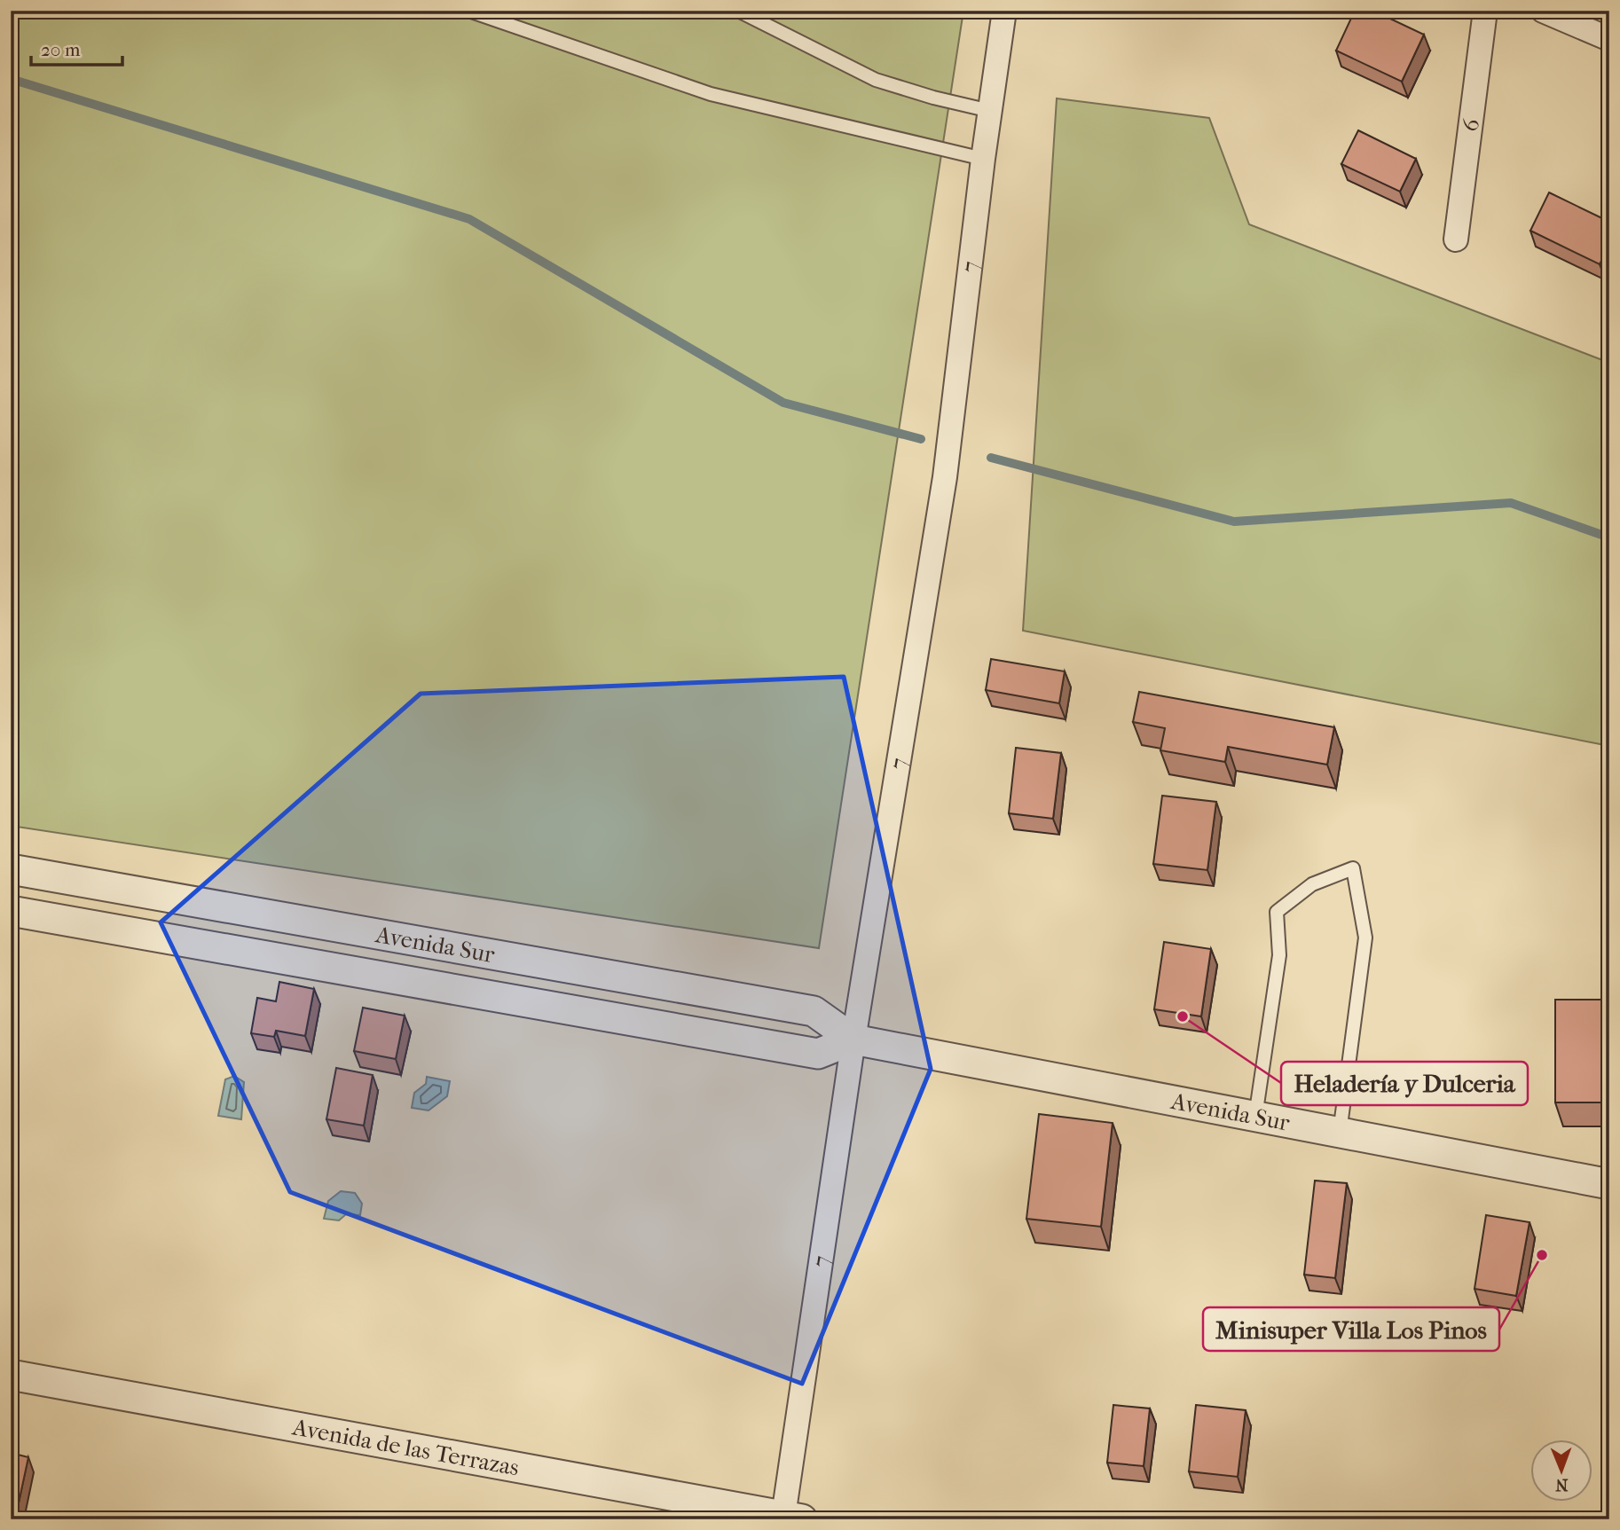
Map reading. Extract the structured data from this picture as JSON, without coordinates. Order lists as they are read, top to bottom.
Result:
{
  "streets": {
    "street": [
      "6",
      "7",
      "Avenida Sur",
      "Avenida de las Terrazas"
    ]
  },
  "crossings": [
    ["7", "Avenida Sur"],
    ["7", "Avenida de las Terrazas"]
  ],
  "places": ["Heladería y Dulceria", "Minisuper Villa Los Pinos"],
  "scale_bar": "20 m",
  "north": "bottom"
}
